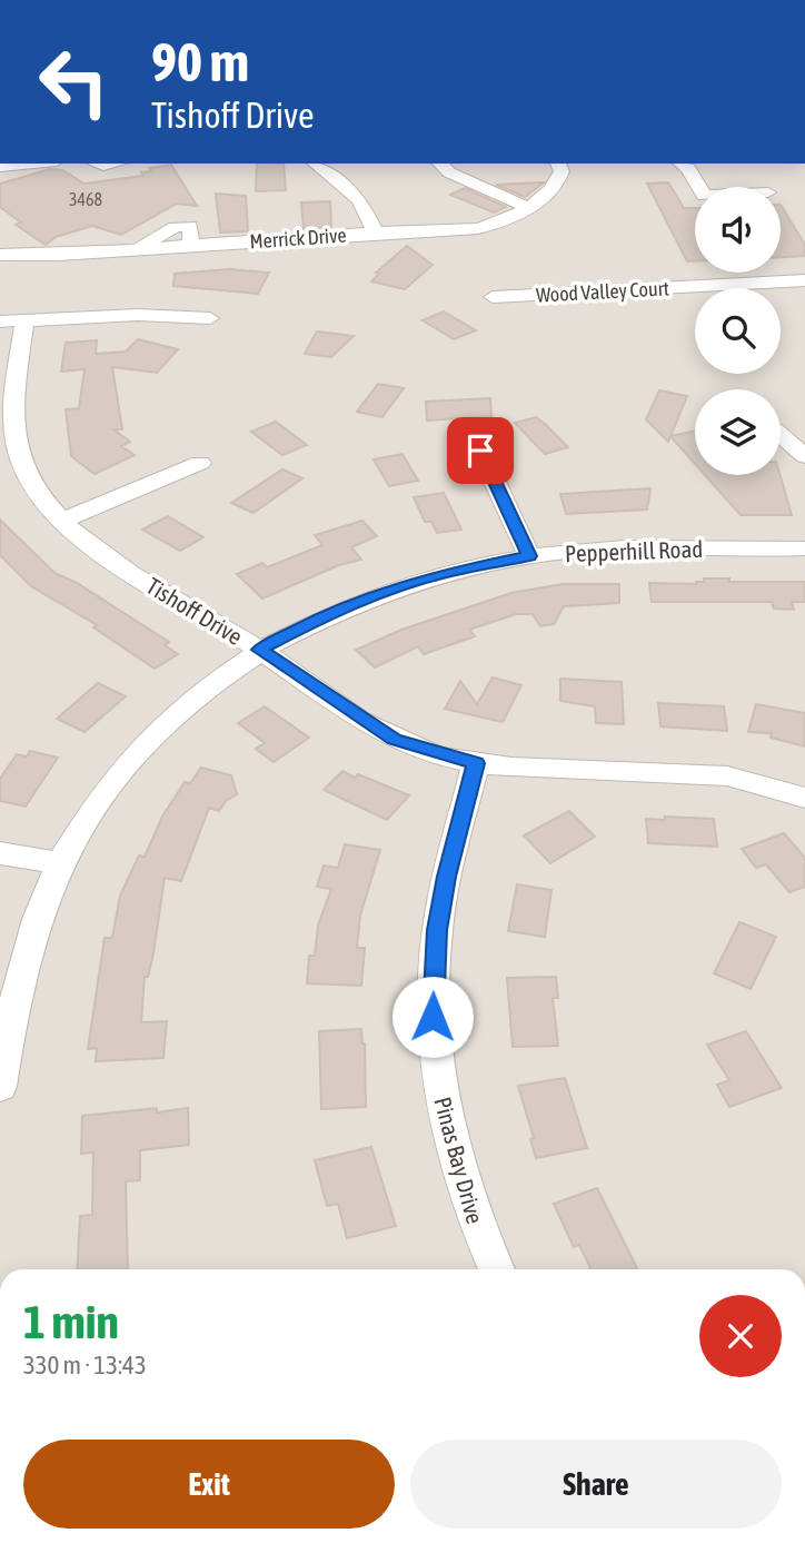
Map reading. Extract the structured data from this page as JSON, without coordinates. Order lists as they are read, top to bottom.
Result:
{
  "streets": {
    "street": [
      "Merrick Drive",
      "Wood Valley Court",
      "Pepperhill Road",
      "Tishoff Drive",
      "Pinas Bay Drive"
    ]
  },
  "crossings": [
    ["Pepperhill Road", "Tishoff Drive"],
    ["Tishoff Drive", "Pinas Bay Drive"]
  ],
  "house_numbers": ["3468"],
  "page": {
    "turn": ["90 m", "Tishoff Drive"],
    "heading": ["1 min", "330 m · 13:43"],
    "buttons": ["Exit", "Share"]
  }
}
